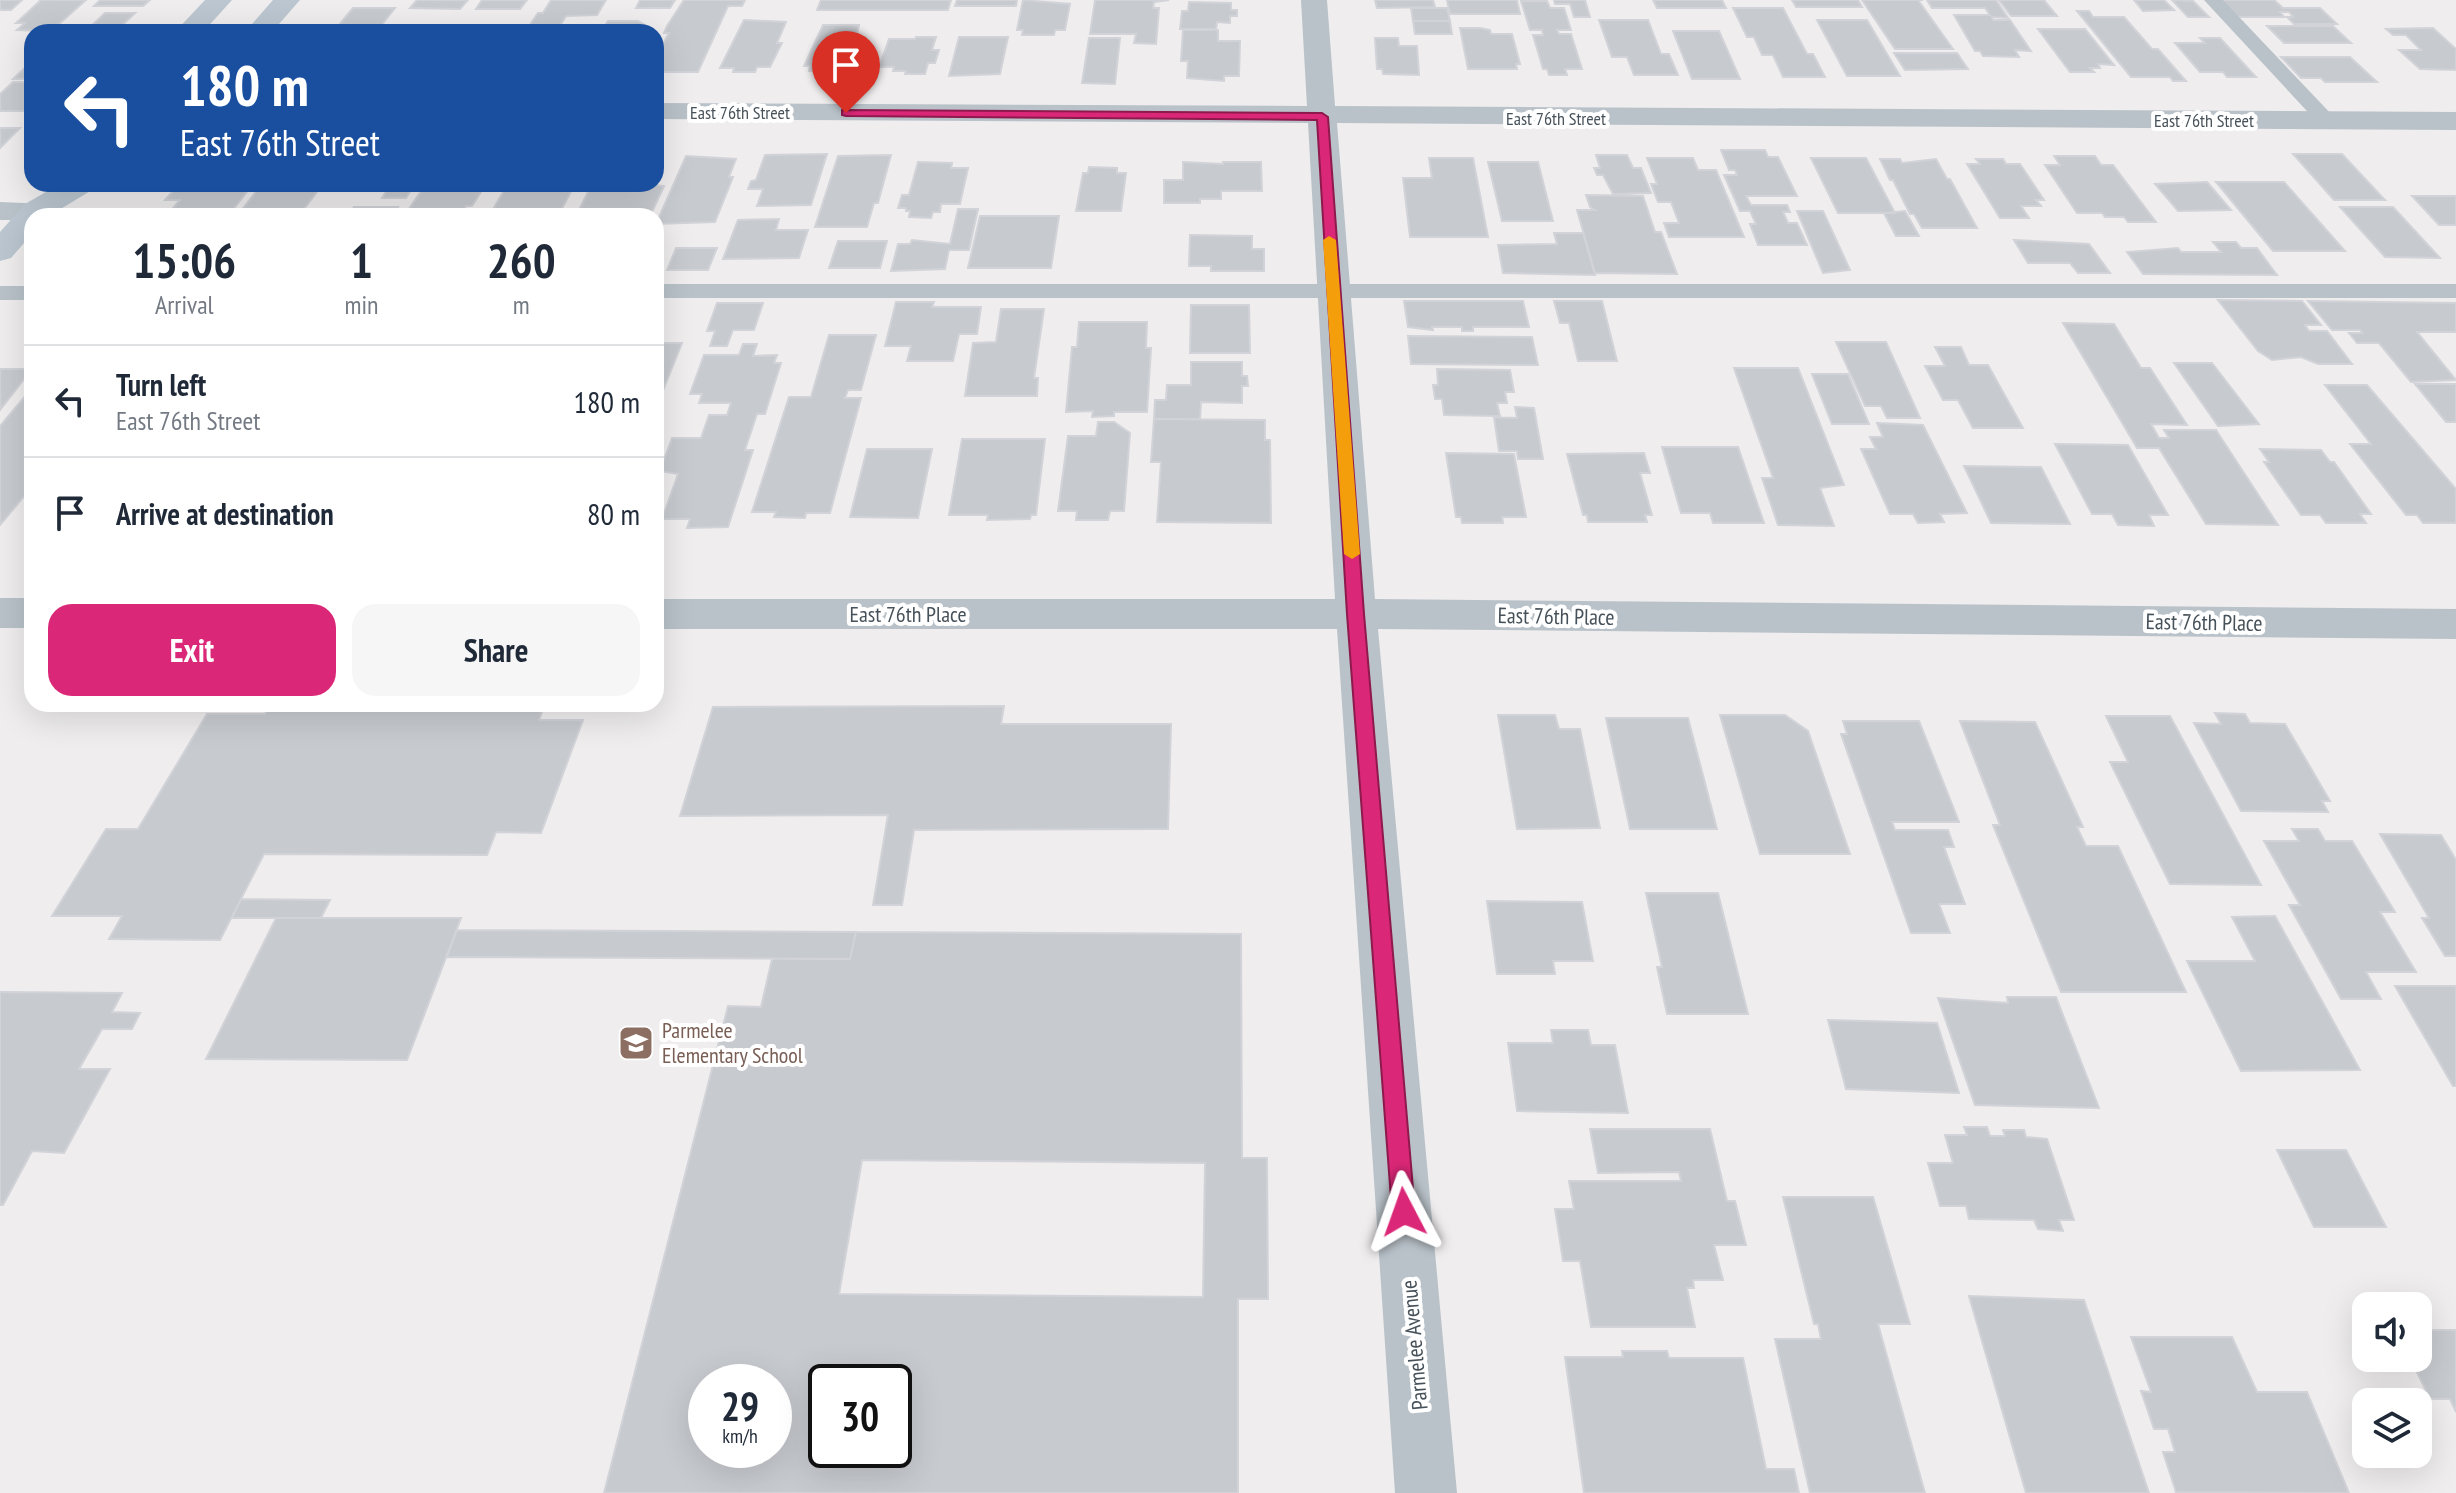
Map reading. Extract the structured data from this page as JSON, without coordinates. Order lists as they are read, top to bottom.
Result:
{
  "streets": {
    "street": ["East 76th Street", "East 76th Place", "Parmelee Avenue"]
  },
  "crossings": [
    ["East 76th Street", "Parmelee Avenue"],
    ["East 76th Place", "Parmelee Avenue"]
  ],
  "places": {
    "school or university": ["Parmelee Elementary School"]
  },
  "page": {
    "turn": ["180 m", "East 76th Street"],
    "eta": [
      "15:06",
      "Arrival",
      "1",
      "min",
      "260",
      "m"
    ],
    "list": [
      {
        "name": "Turn left",
        "note": "East 76th Street",
        "value": "180 m"
      },
      {
        "name": "Arrive at destination",
        "value": "80 m"
      }
    ],
    "buttons": ["Exit", "Share"],
    "speed": "29 km/h",
    "limit": "30"
  }
}
